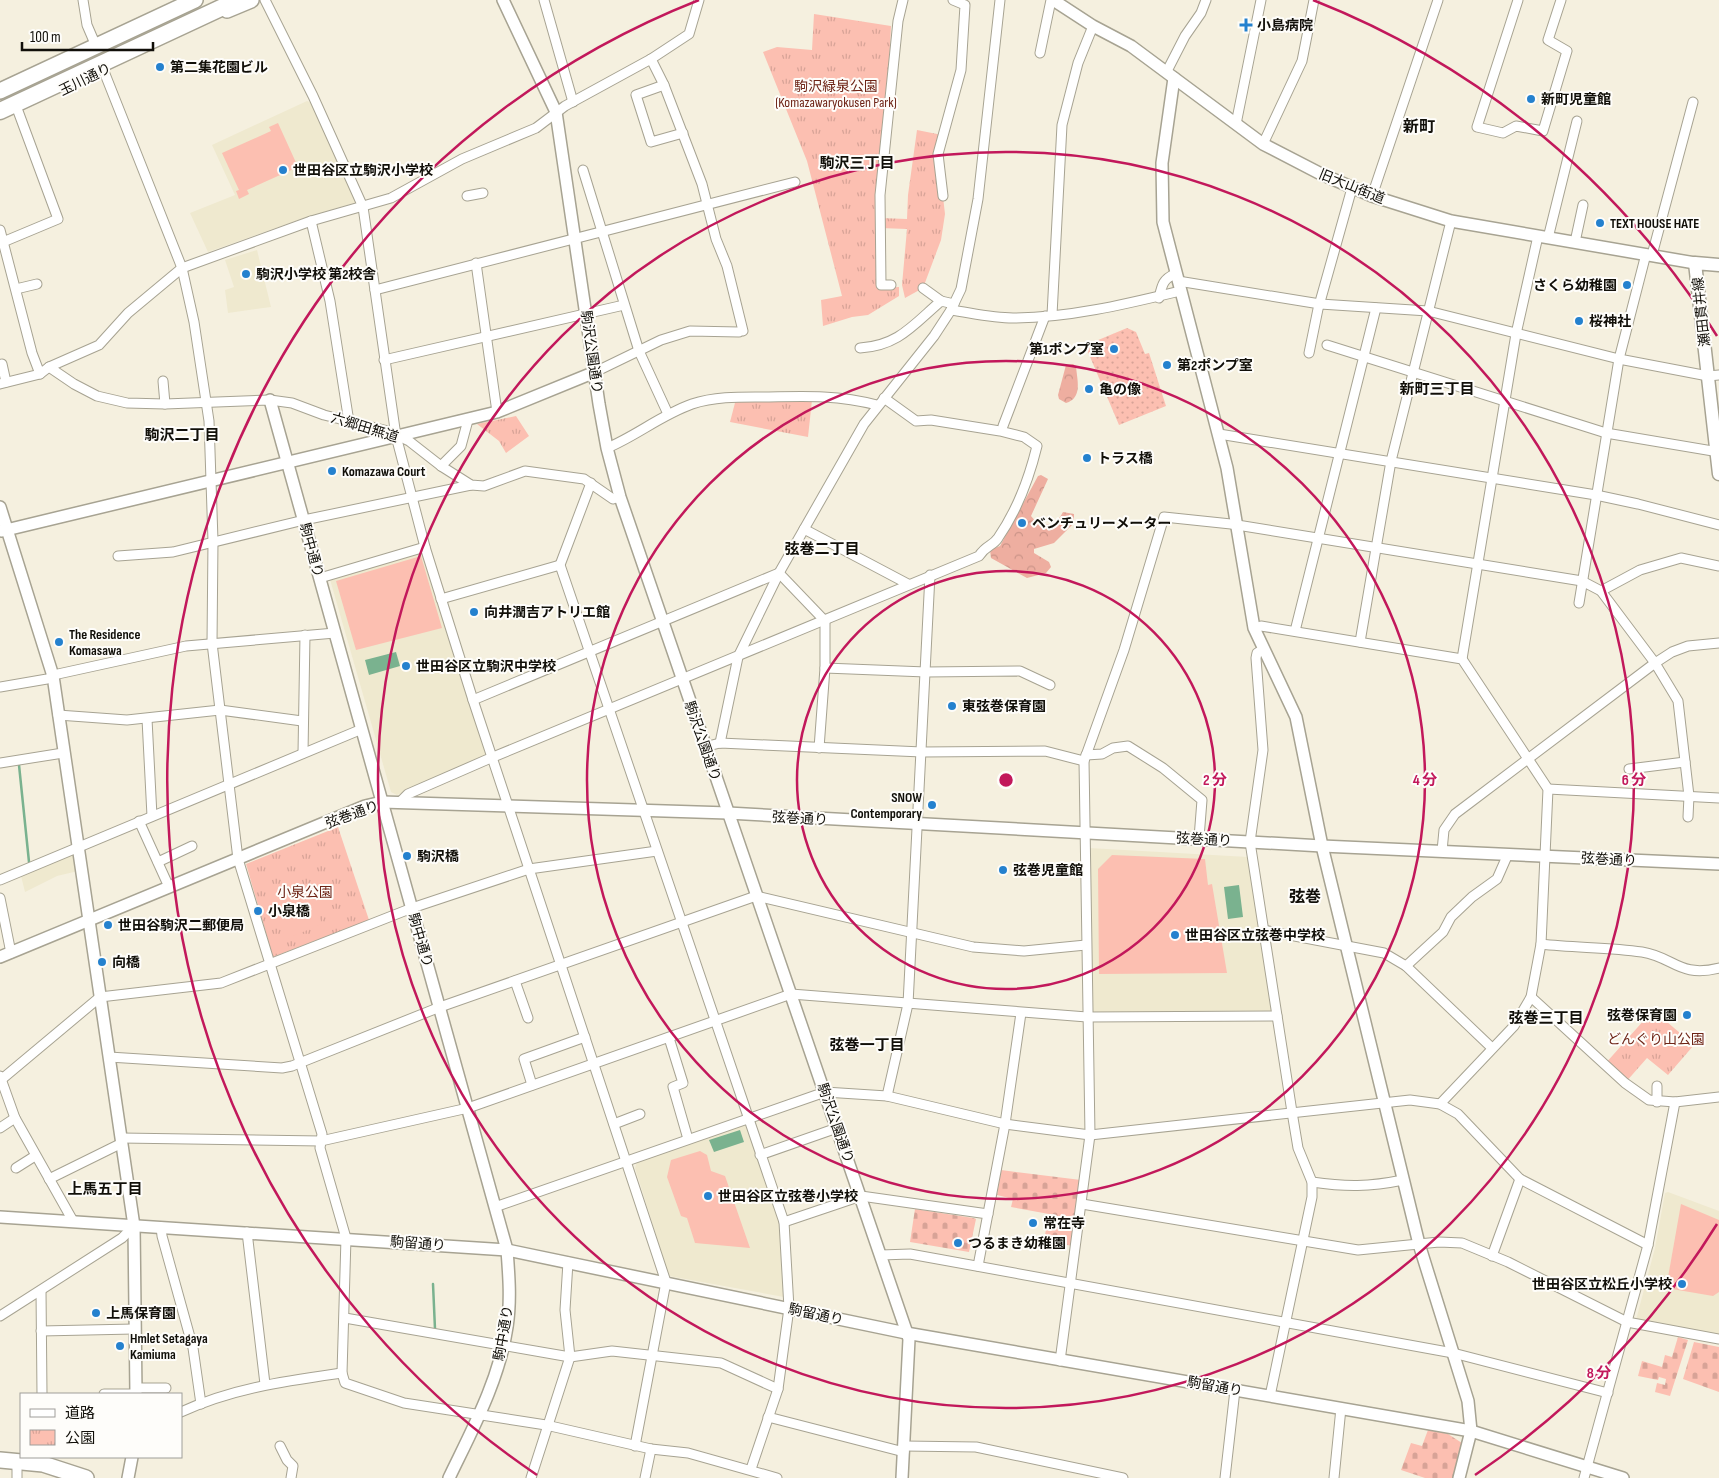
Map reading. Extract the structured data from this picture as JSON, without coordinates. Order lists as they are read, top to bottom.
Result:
{
  "streets": {
    "main road": ["玉川通り", "瀬田貫井線"],
    "street": [
      "旧大山街道",
      "駒沢公園通り",
      "六郷田無道",
      "駒中通り",
      "弦巻通り",
      "駒留通り"
    ]
  },
  "crossings": [
    ["旧大山街道", "瀬田貫井線"],
    ["駒沢公園通り", "弦巻通り"],
    ["駒沢公園通り", "駒留通り"],
    ["六郷田無道", "駒中通り"],
    ["駒中通り", "弦巻通り"],
    ["駒中通り", "駒留通り"]
  ],
  "districts": [
    "新町",
    "駒沢三丁目",
    "新町三丁目",
    "駒沢二丁目",
    "弦巻二丁目",
    "弦巻",
    "弦巻三丁目",
    "弦巻一丁目",
    "上馬五丁目"
  ],
  "parks": ["駒沢緑泉公園 (Komazawaryokusen Park)", "小泉公園", "どんぐり山公園"],
  "places": {
    "health": ["小島病院"],
    "other": [
      "第二集花園ビル",
      "新町児童館",
      "世田谷区立駒沢小学校",
      "TEXT HOUSE HATE",
      "駒沢小学校 第2校舎",
      "さくら幼稚園",
      "桜神社",
      "第1ポンプ室",
      "第2ポンプ室",
      "亀の像",
      "トラス橋",
      "Komazawa Court",
      "ベンチュリーメーター",
      "向井潤吉アトリエ館",
      "The Residence Komasawa",
      "世田谷区立駒沢中学校",
      "東弦巻保育園",
      "SNOW Contemporary",
      "駒沢橋",
      "弦巻児童館",
      "小泉橋",
      "世田谷駒沢二郵便局",
      "世田谷区立弦巻中学校",
      "向橋",
      "弦巻保育園",
      "世田谷区立弦巻小学校",
      "常在寺",
      "つるまき幼稚園",
      "世田谷区立松丘小学校",
      "上馬保育園",
      "Hmlet Setagaya Kamiuma"
    ]
  },
  "legend": ["道路", "公園"],
  "scale_bar": "100 m",
  "rings": [
    "2 分",
    "4 分",
    "6 分",
    "8 分"
  ]
}
